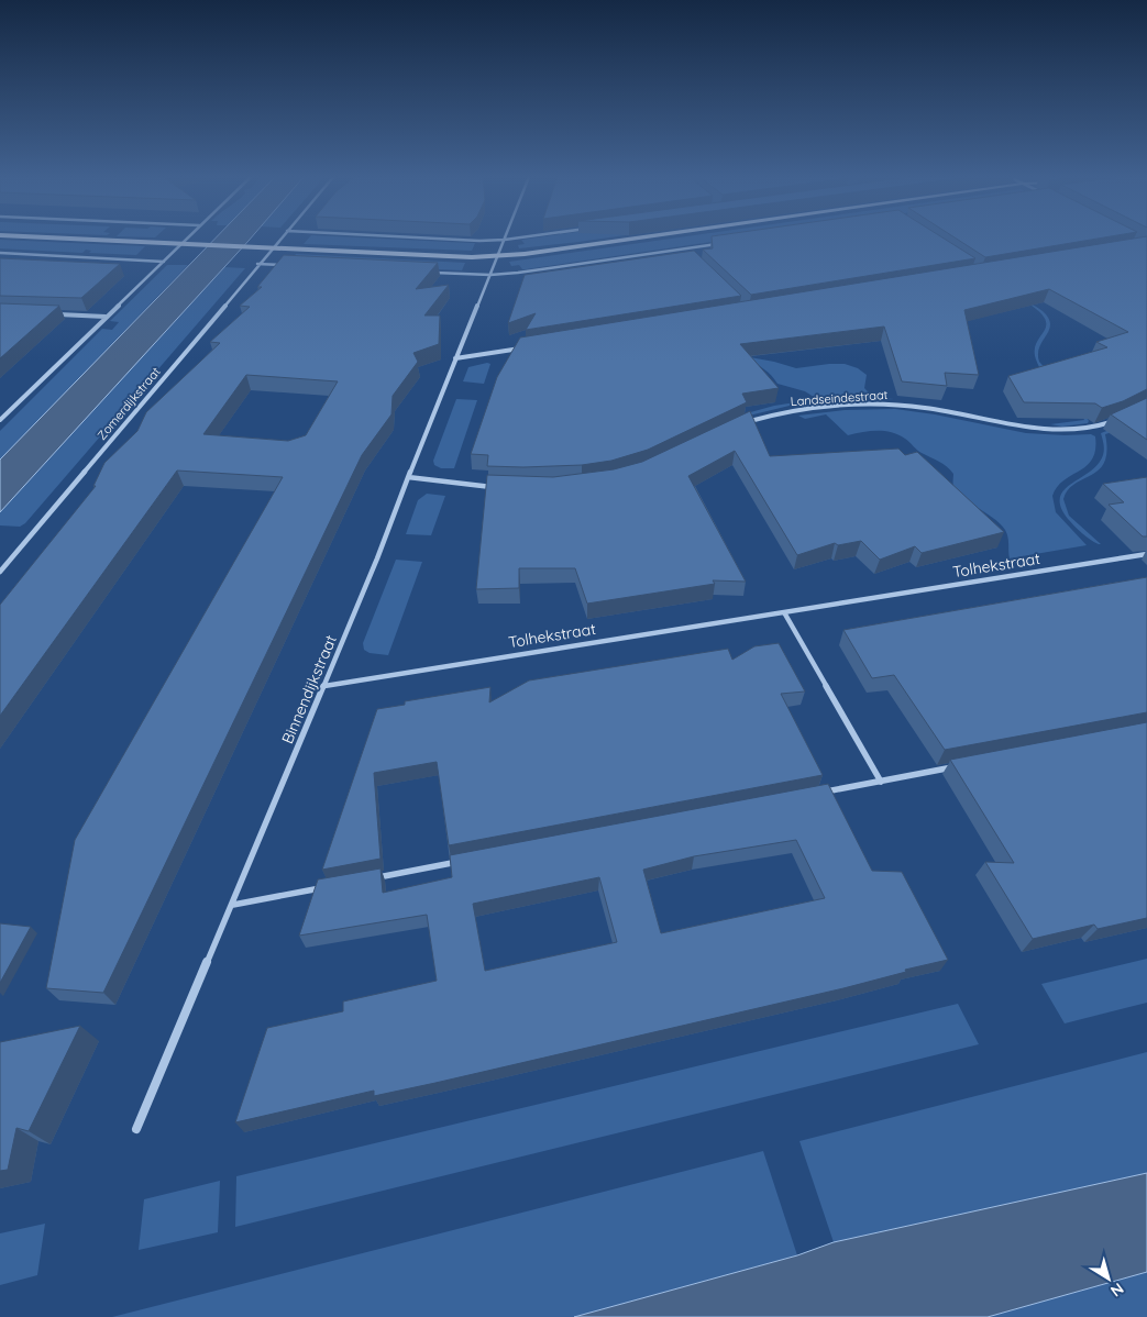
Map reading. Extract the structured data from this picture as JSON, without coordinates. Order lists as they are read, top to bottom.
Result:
{
  "streets": {
    "street": [
      "Landseindestraat",
      "Zomerdijkstraat",
      "Tolhekstraat",
      "Binnendijkstraat"
    ]
  },
  "crossings": [
    ["Tolhekstraat", "Binnendijkstraat"]
  ],
  "north": "bottom right"
}
